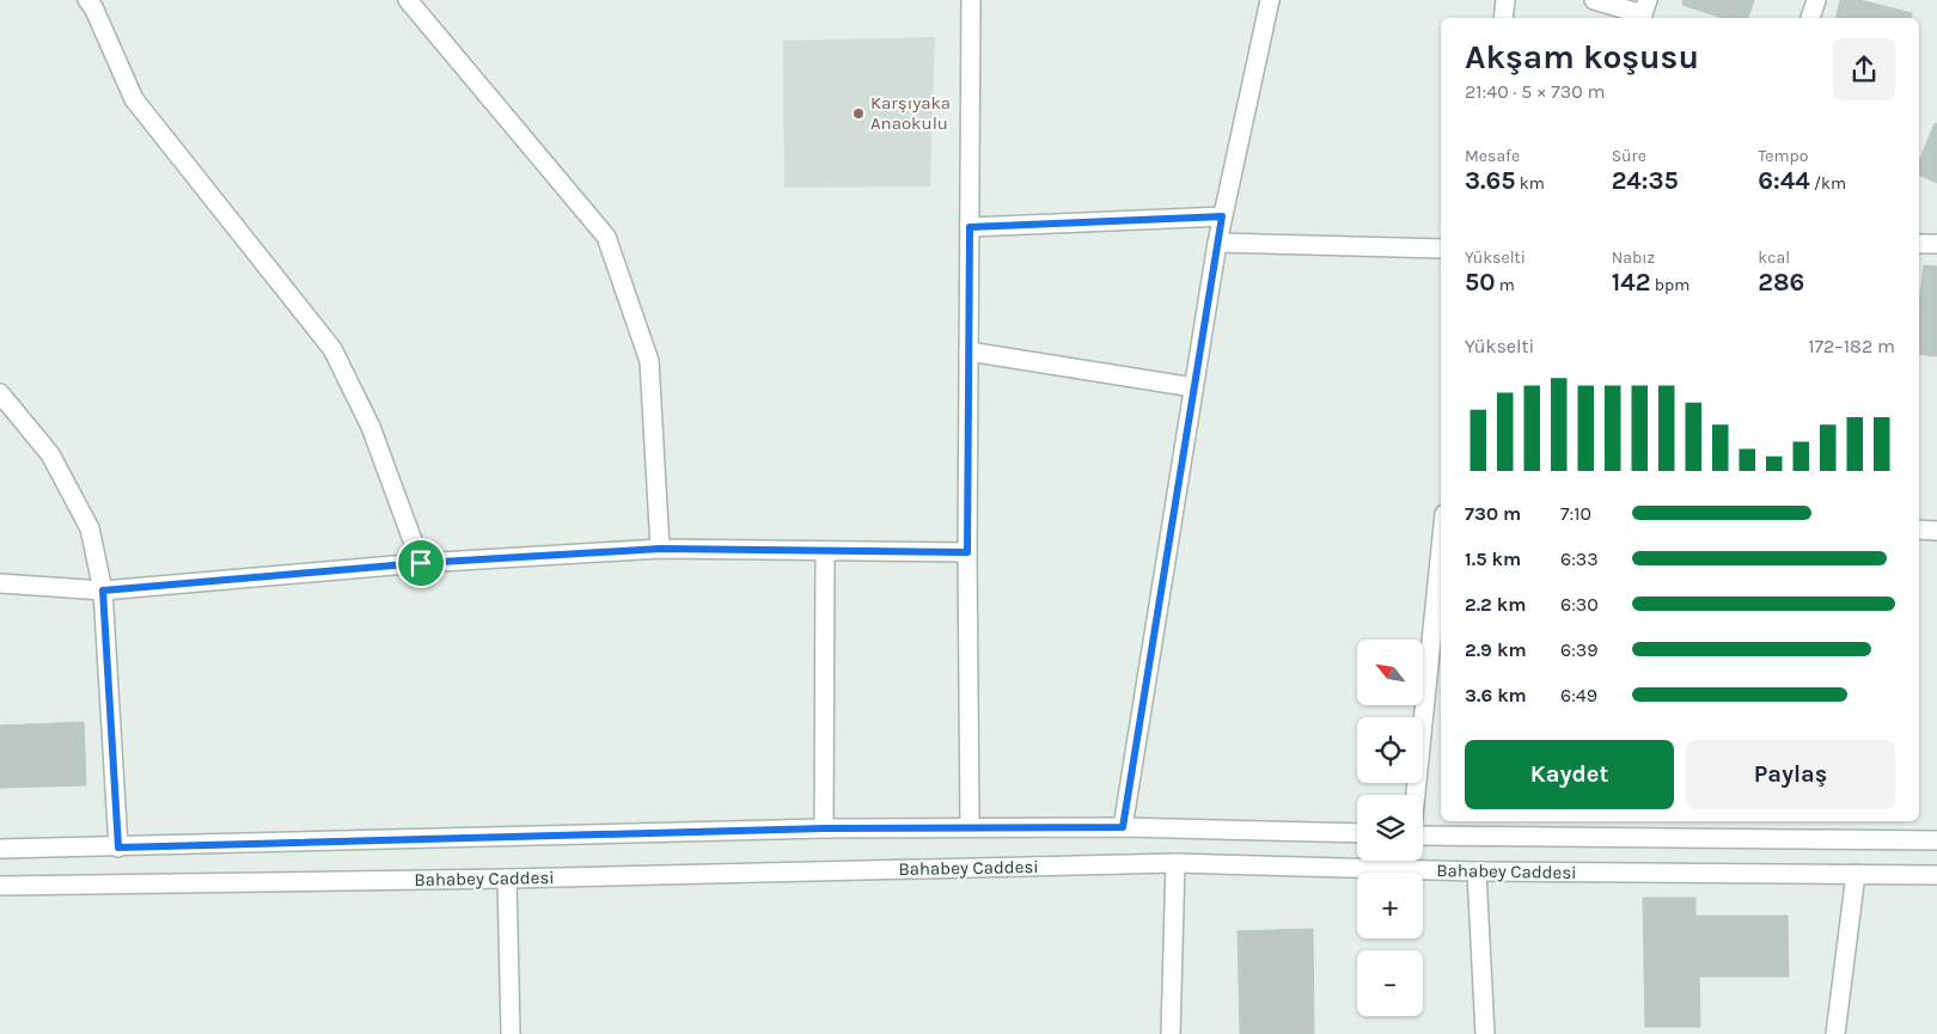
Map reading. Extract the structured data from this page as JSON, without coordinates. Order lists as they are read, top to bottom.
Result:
{
  "streets": {
    "street": ["Bahabey Caddesi"]
  },
  "places": ["Karşıyaka Anaokulu"],
  "north": "top left",
  "page": {
    "heading": ["Akşam koşusu", "21:40 · 5 × 730 m"],
    "stats": [
      ["Mesafe", "3.65 km"],
      ["Süre", "24:35"],
      ["Tempo", "6:44 /km"],
      ["Yükselti", "50 m"],
      ["Nabız", "142 bpm"],
      ["kcal", "286"]
    ],
    "chart": ["Yükselti", "172–182 m"],
    "list": [
      {
        "name": "730 m",
        "note": "7:10"
      },
      {
        "name": "1.5 km",
        "note": "6:33"
      },
      {
        "name": "2.2 km",
        "note": "6:30"
      },
      {
        "name": "2.9 km",
        "note": "6:39"
      },
      {
        "name": "3.6 km",
        "note": "6:49"
      }
    ],
    "map_buttons": ["+", "−"],
    "buttons": ["Kaydet", "Paylaş"]
  }
}
